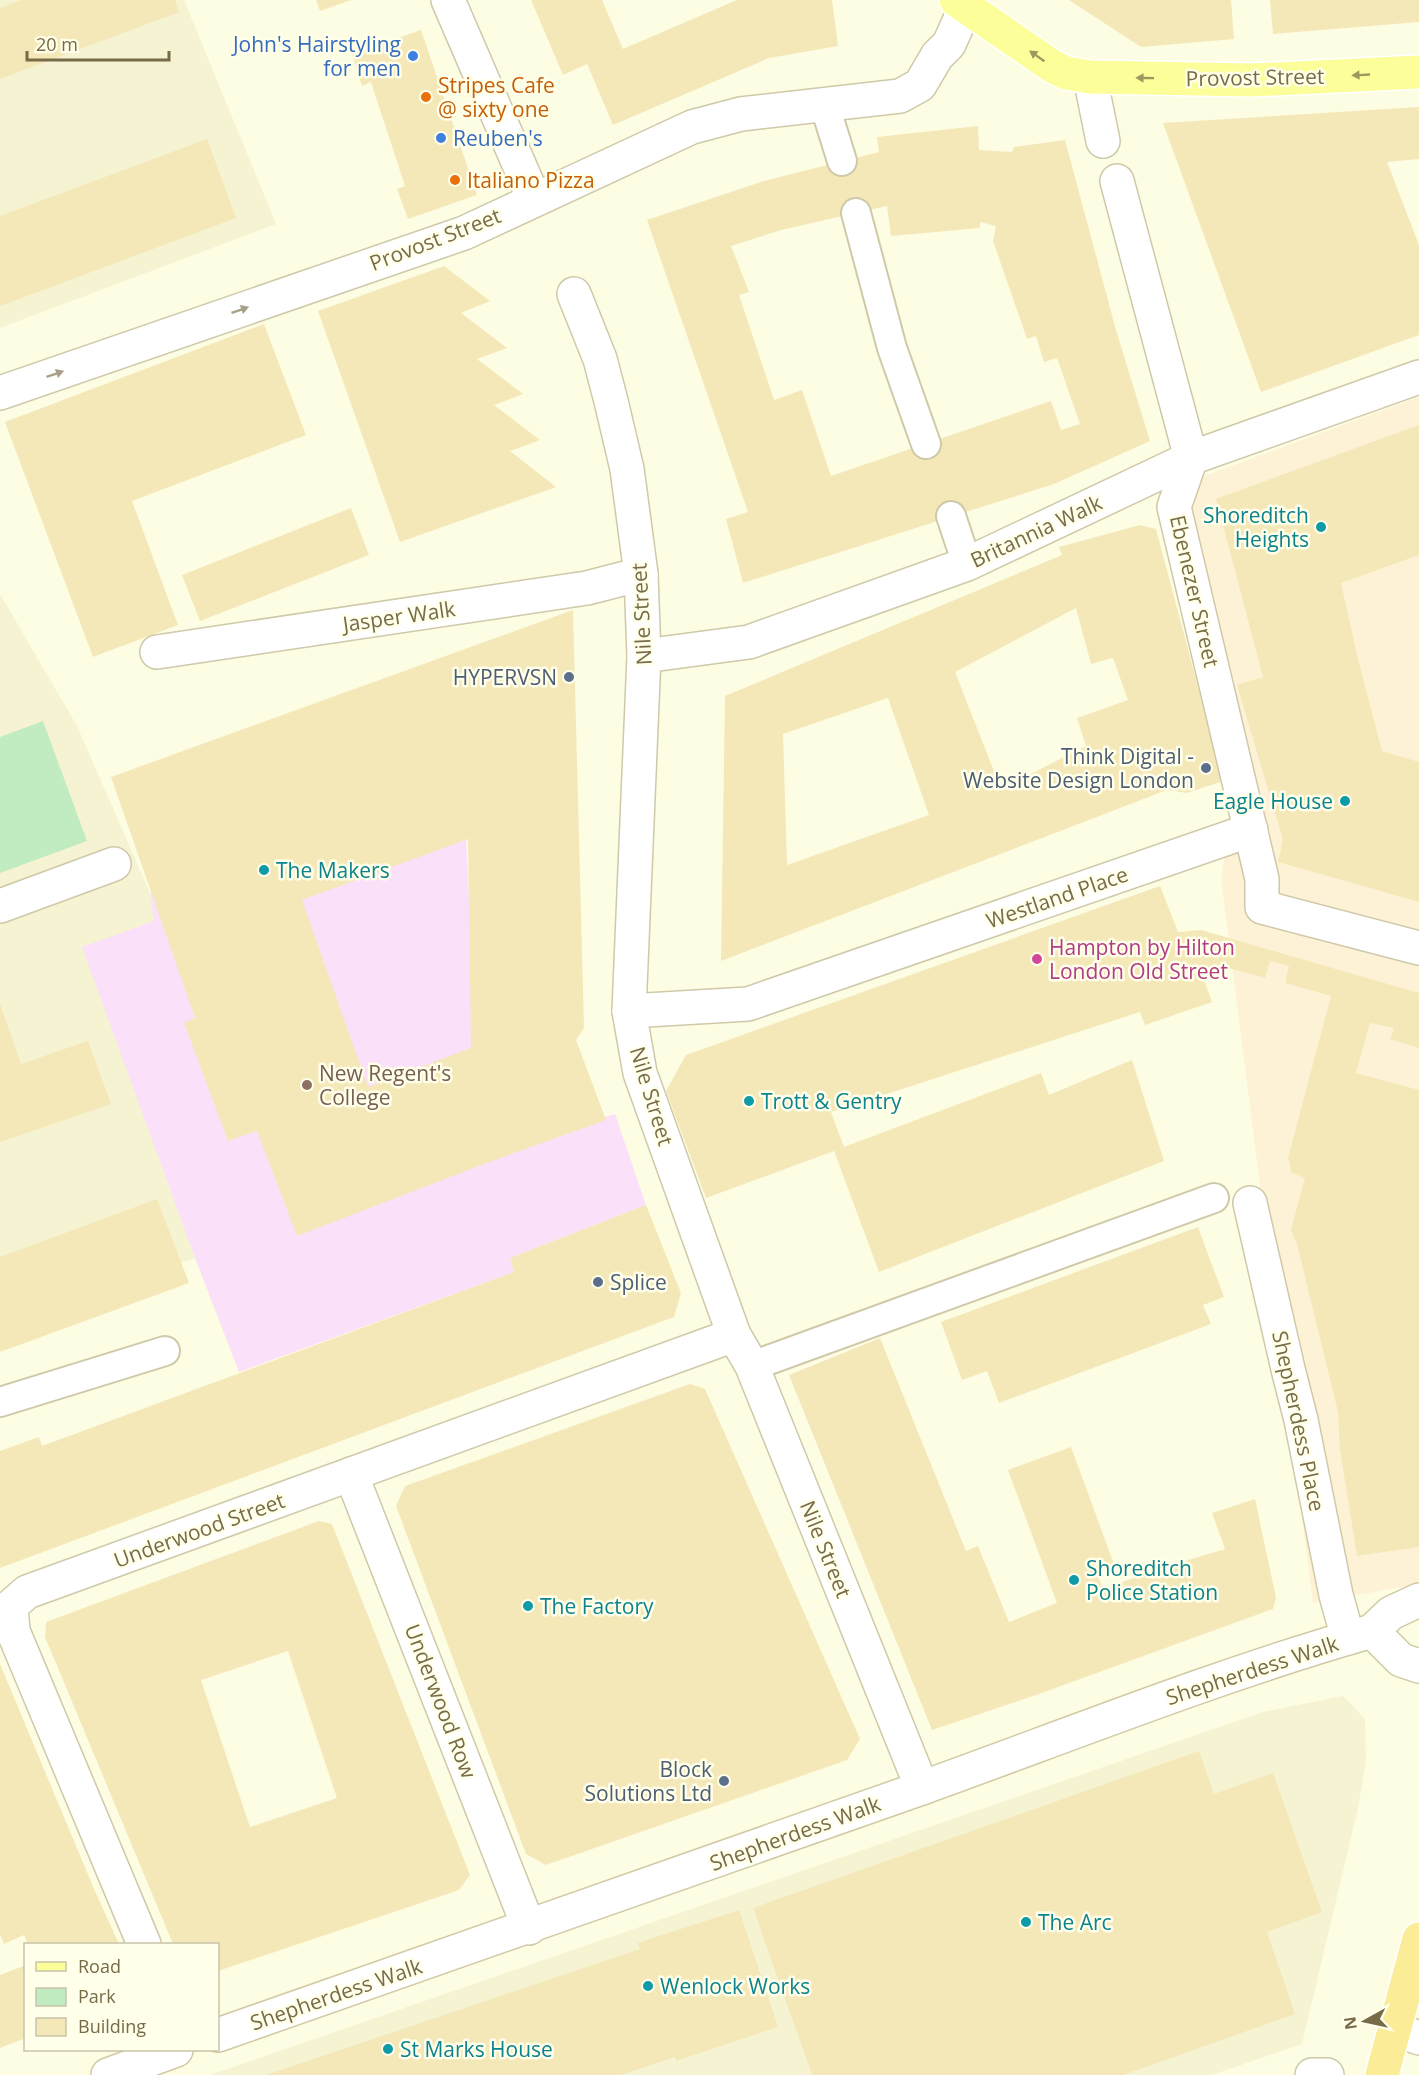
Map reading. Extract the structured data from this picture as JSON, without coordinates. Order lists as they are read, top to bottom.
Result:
{
  "streets": {
    "main road": ["Provost Street"],
    "street": [
      "Britannia Walk",
      "Ebenezer Street",
      "Nile Street",
      "Jasper Walk",
      "Westland Place",
      "Shepherdess Place",
      "Underwood Street",
      "Shepherdess Walk",
      "Underwood Row"
    ]
  },
  "crossings": [
    ["Britannia Walk", "Ebenezer Street"],
    ["Britannia Walk", "Nile Street"],
    ["Ebenezer Street", "Westland Place"],
    ["Nile Street", "Jasper Walk"],
    ["Nile Street", "Westland Place"],
    ["Nile Street", "Underwood Street"],
    ["Nile Street", "Shepherdess Walk"],
    ["Shepherdess Place", "Shepherdess Walk"],
    ["Underwood Street", "Underwood Row"],
    ["Shepherdess Walk", "Underwood Row"]
  ],
  "places": [
    "John's Hairstyling for men",
    "Stripes Cafe @ sixty one",
    "Reuben's",
    "Italiano Pizza",
    "Shoreditch Heights",
    "HYPERVSN",
    "Think Digital - Website Design London",
    "Eagle House",
    "The Makers",
    "Hampton by Hilton London Old Street",
    "New Regent's College",
    "Trott & Gentry",
    "Splice",
    "Shoreditch Police Station",
    "The Factory",
    "Block Solutions Ltd",
    "The Arc",
    "Wenlock Works",
    "St Marks House"
  ],
  "legend": ["Road", "Park", "Building"],
  "scale_bar": "20 m",
  "north": "left"
}
